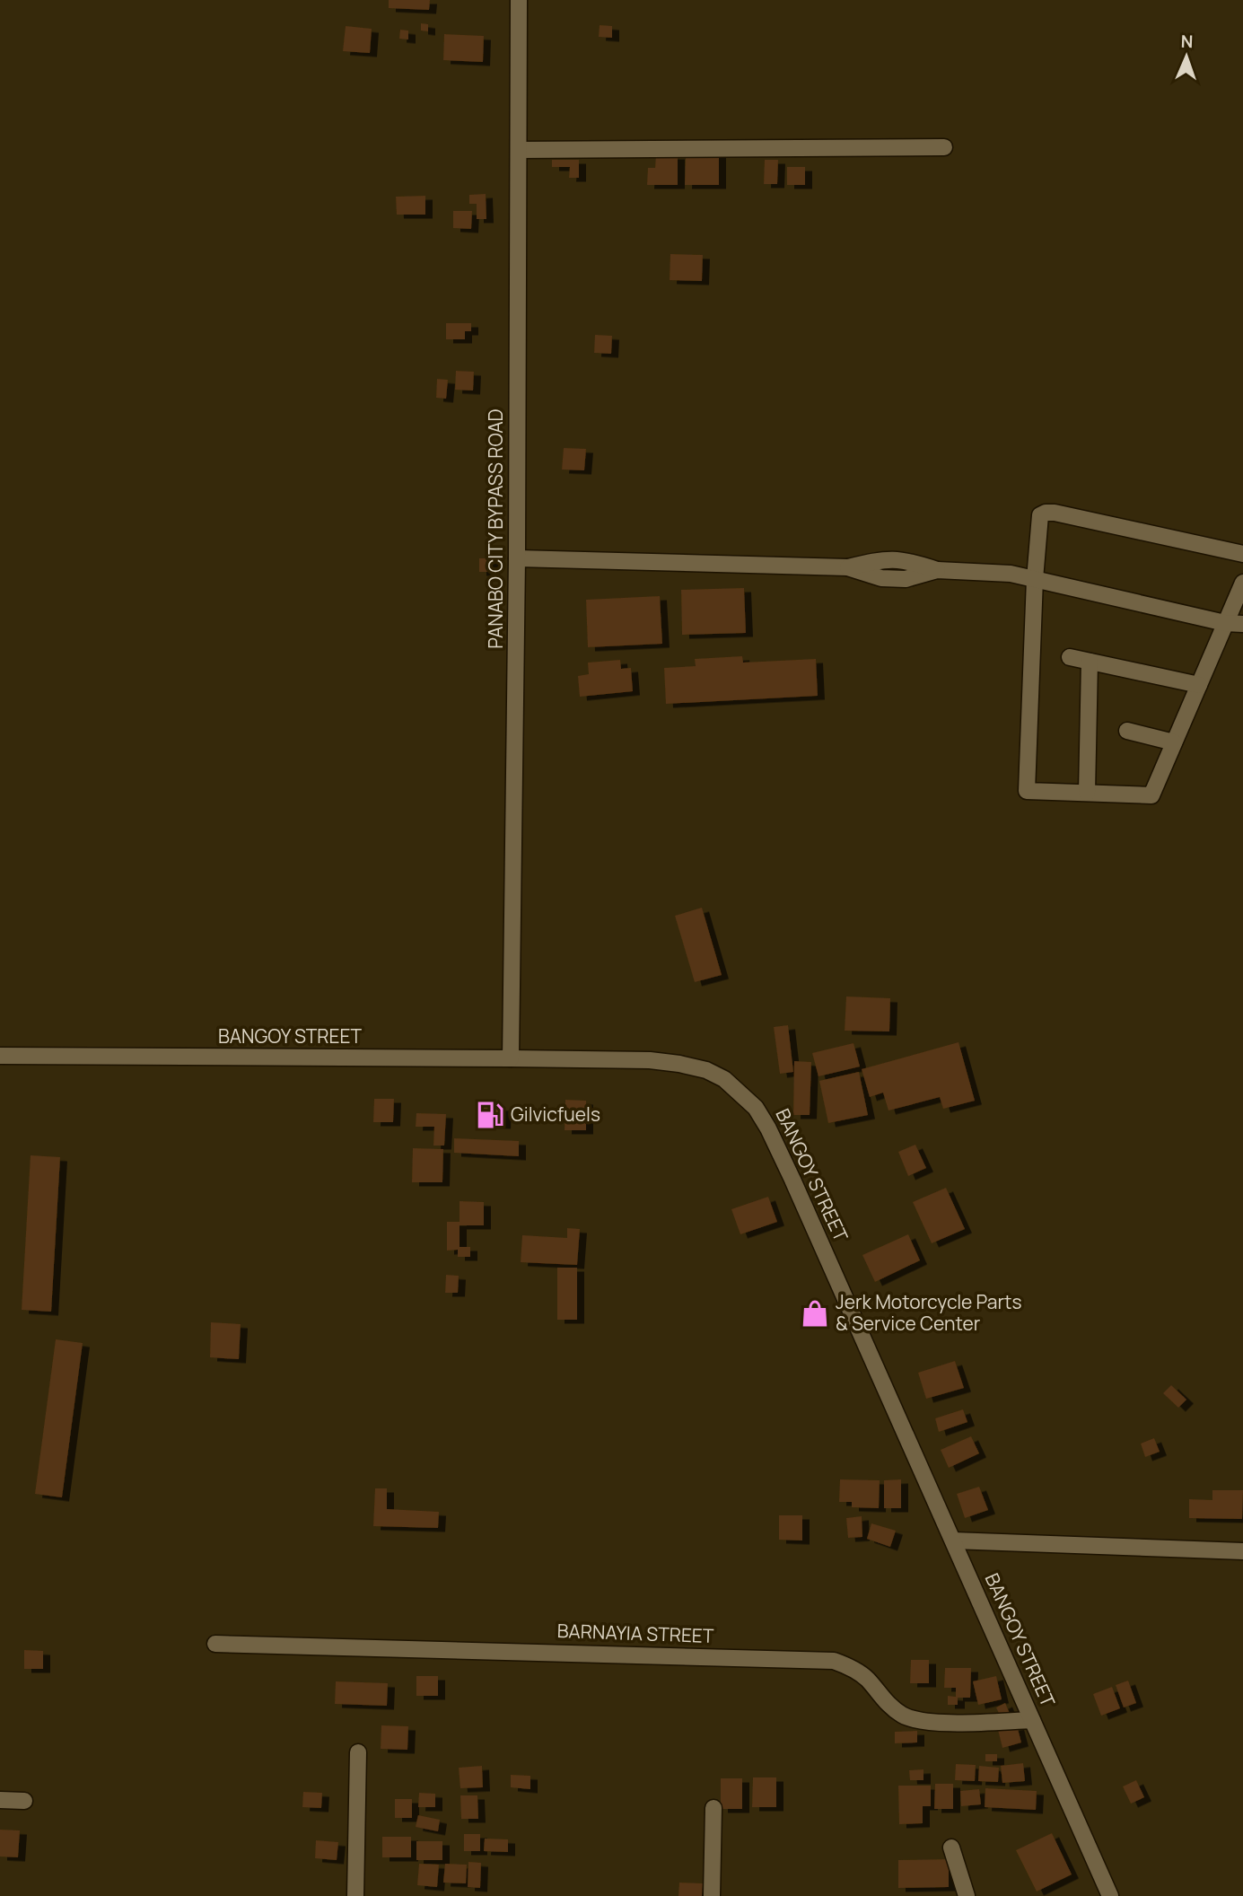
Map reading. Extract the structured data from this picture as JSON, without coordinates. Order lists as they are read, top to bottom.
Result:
{
  "streets": {
    "street": ["PANABO CITY BYPASS ROAD", "BANGOY STREET", "BARNAYIA STREET"]
  },
  "crossings": [
    ["PANABO CITY BYPASS ROAD", "BANGOY STREET"],
    ["BANGOY STREET", "BARNAYIA STREET"]
  ],
  "places": {
    "fuel station": ["Gilvicfuels"],
    "shop": ["Jerk Motorcycle Parts & Service Center"]
  },
  "north": "top"
}
